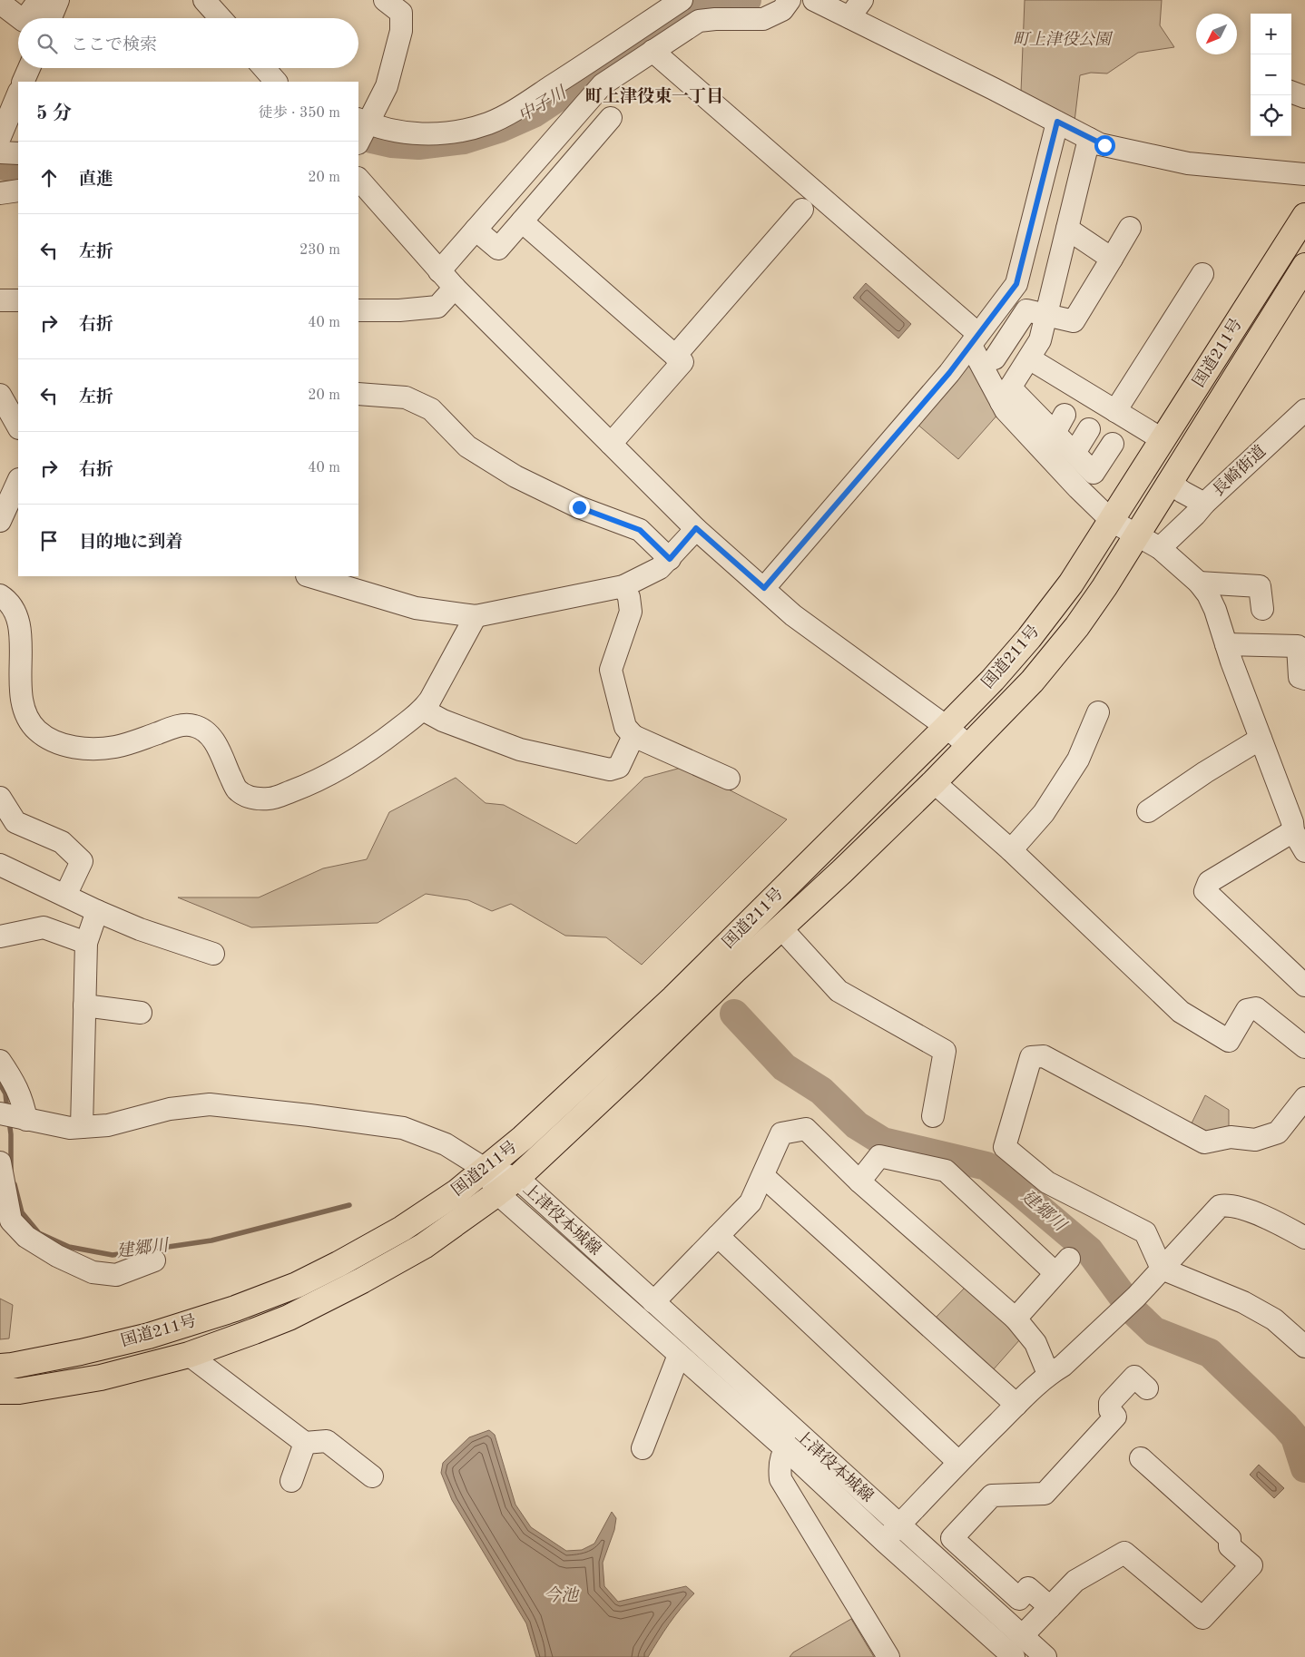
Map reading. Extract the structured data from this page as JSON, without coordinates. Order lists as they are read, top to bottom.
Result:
{
  "streets": {
    "highway": ["国道211号"],
    "street": ["長崎街道", "上津役本城線"]
  },
  "crossings": [
    ["国道211号", "長崎街道"],
    ["国道211号", "上津役本城線"]
  ],
  "districts": ["町上津役東一丁目"],
  "water": ["中子川", "建郷川", "今池"],
  "parks": ["町上津役公園"],
  "north": "bottom left",
  "page": {
    "map_buttons": ["+", "−"],
    "search": "ここで検索",
    "heading": ["5 分", "徒歩 · 350 m"],
    "list": [
      ["直進", "20 m"],
      ["左折", "230 m"],
      ["右折", "40 m"],
      ["左折", "20 m"],
      ["右折", "40 m"],
      "目的地に到着"
    ]
  }
}
